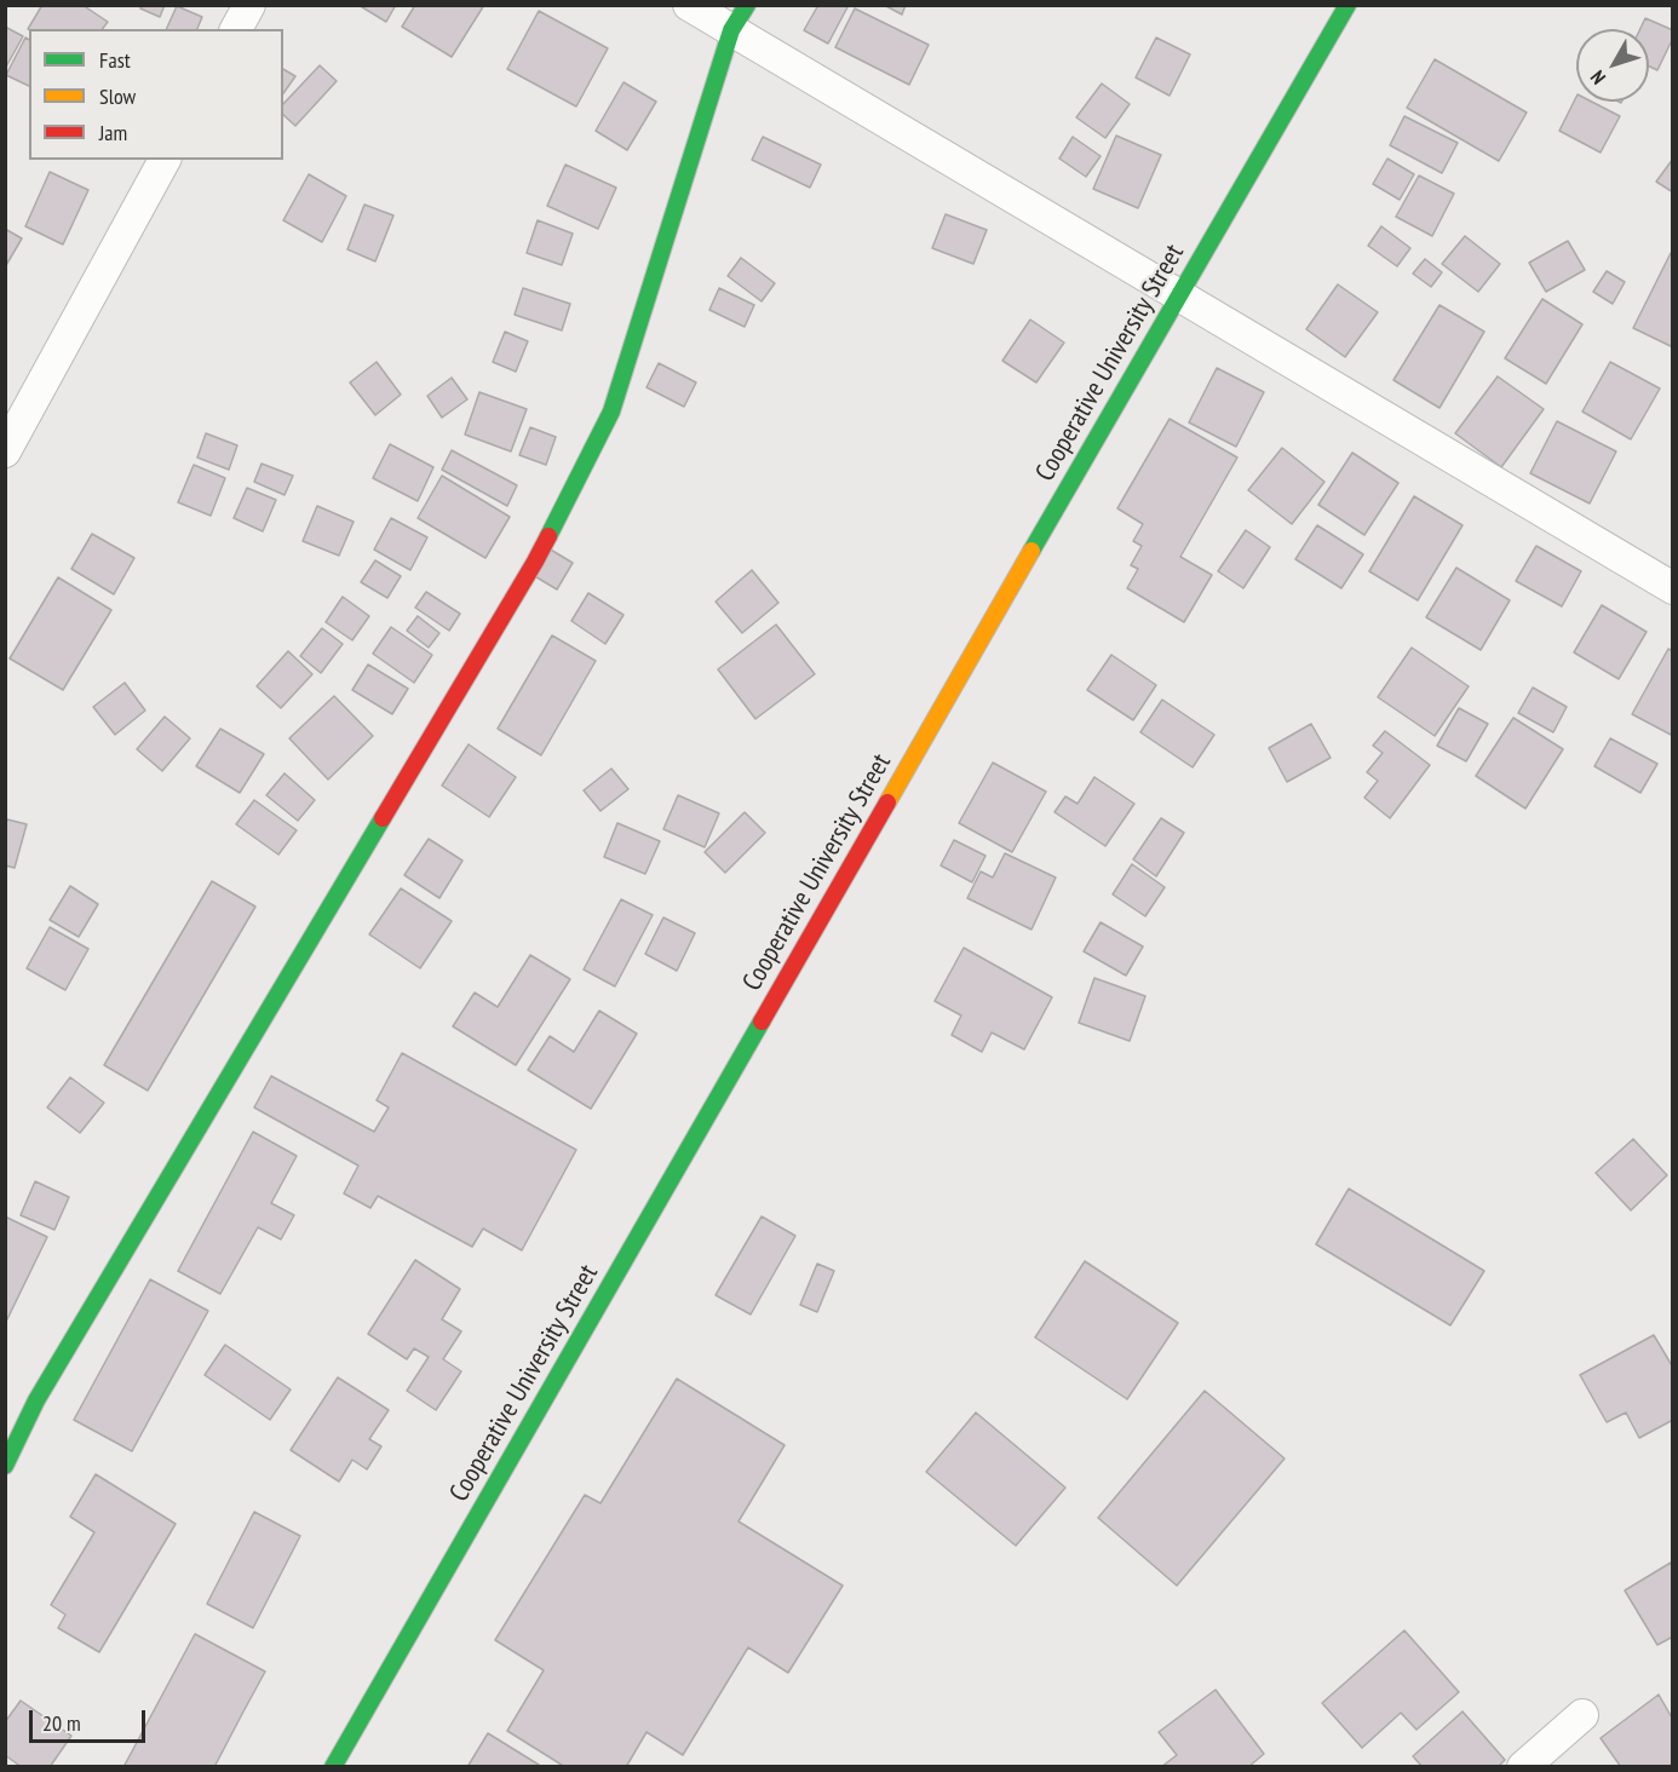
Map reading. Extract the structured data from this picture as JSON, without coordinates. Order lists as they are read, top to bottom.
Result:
{
  "streets": {
    "street": ["Cooperative University Street"]
  },
  "legend": ["Fast", "Slow", "Jam"],
  "scale_bar": "20 m",
  "north": "bottom left"
}
